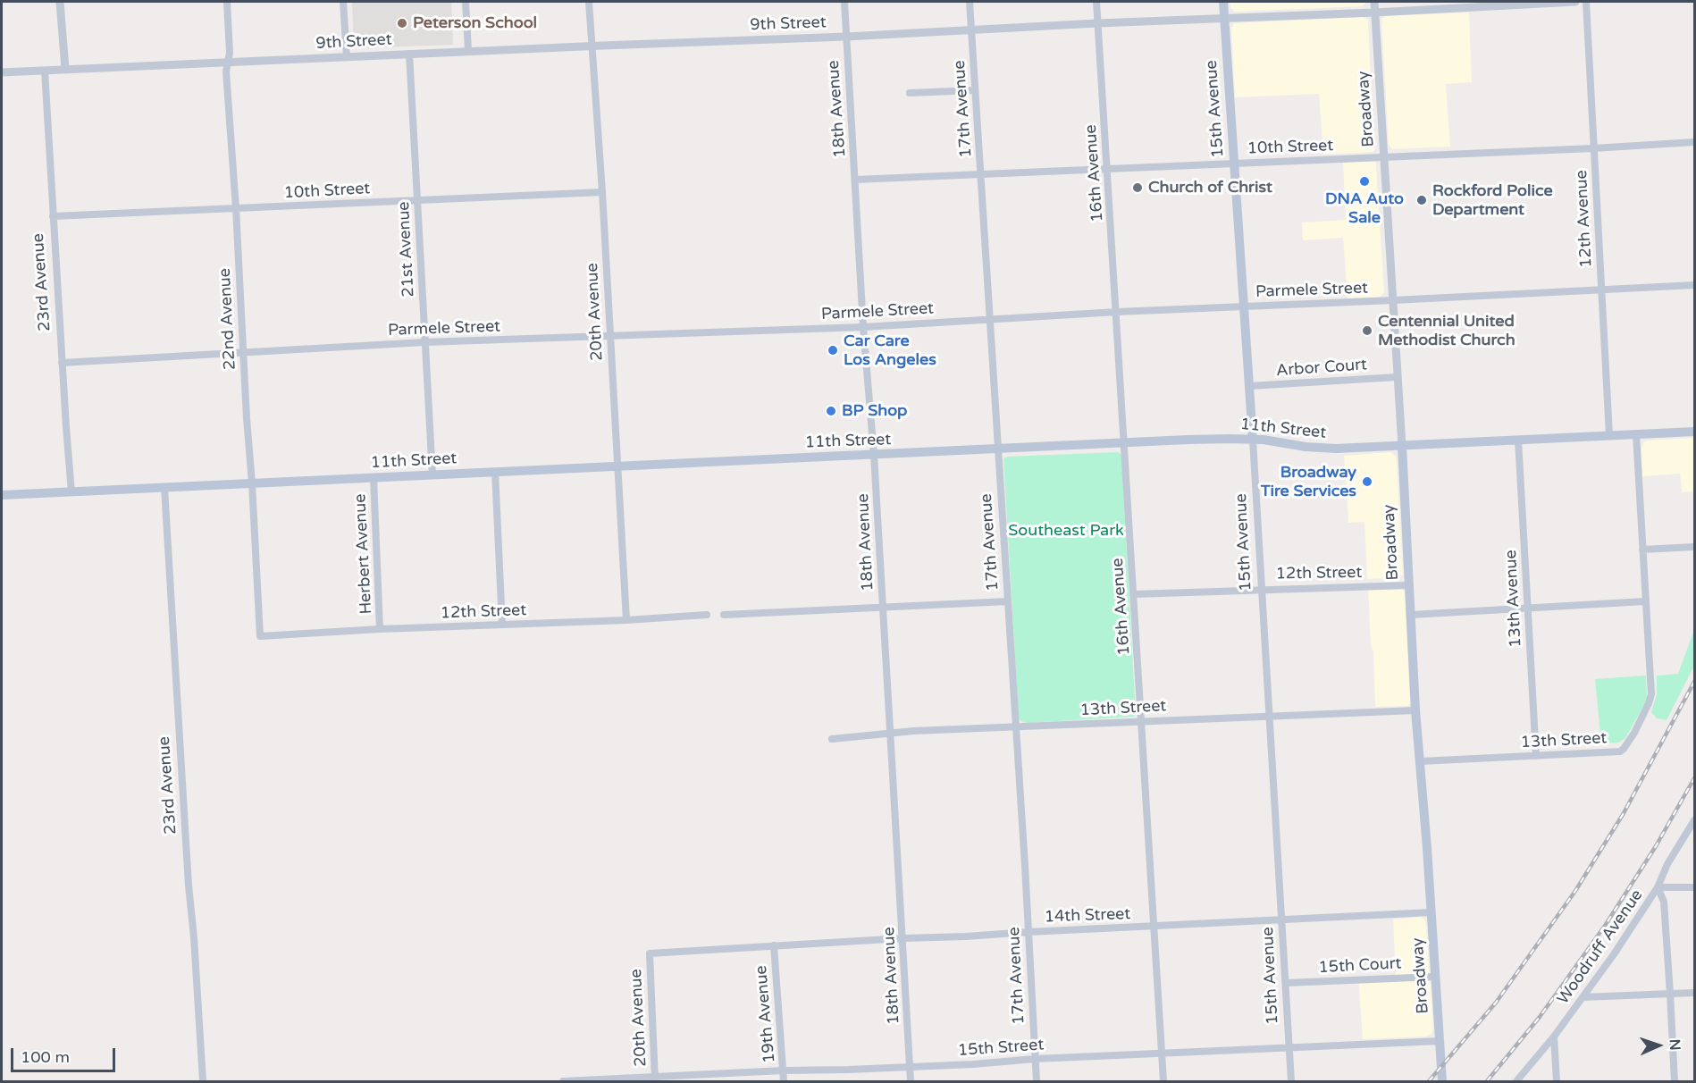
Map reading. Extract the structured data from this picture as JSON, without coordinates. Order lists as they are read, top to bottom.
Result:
{
  "streets": {
    "main road": ["15th Avenue", "Broadway", "11th Street"],
    "street": [
      "9th Street",
      "18th Avenue",
      "17th Avenue",
      "10th Street",
      "16th Avenue",
      "12th Avenue",
      "21st Avenue",
      "23rd Avenue",
      "Parmele Street",
      "20th Avenue",
      "22nd Avenue",
      "Arbor Court",
      "Herbert Avenue",
      "12th Street",
      "13th Avenue",
      "13th Street",
      "14th Street",
      "Woodruff Avenue",
      "15th Court",
      "19th Avenue",
      "15th Street"
    ]
  },
  "crossings": [
    ["9th Street", "18th Avenue"],
    ["9th Street", "17th Avenue"],
    ["9th Street", "15th Avenue"],
    ["9th Street", "Broadway"],
    ["9th Street", "16th Avenue"],
    ["9th Street", "21st Avenue"],
    ["9th Street", "23rd Avenue"],
    ["9th Street", "20th Avenue"],
    ["9th Street", "22nd Avenue"],
    ["18th Avenue", "10th Street"],
    ["18th Avenue", "Parmele Street"],
    ["18th Avenue", "11th Street"],
    ["18th Avenue", "13th Street"],
    ["18th Avenue", "14th Street"],
    ["18th Avenue", "15th Street"],
    ["17th Avenue", "10th Street"],
    ["17th Avenue", "Parmele Street"],
    ["17th Avenue", "11th Street"],
    ["17th Avenue", "13th Street"],
    ["17th Avenue", "14th Street"],
    ["17th Avenue", "15th Street"],
    ["15th Avenue", "10th Street"],
    ["15th Avenue", "Parmele Street"],
    ["15th Avenue", "Arbor Court"],
    ["15th Avenue", "11th Street"],
    ["15th Avenue", "12th Street"],
    ["15th Avenue", "13th Street"],
    ["15th Avenue", "14th Street"],
    ["15th Avenue", "15th Court"],
    ["15th Avenue", "15th Street"],
    ["Broadway", "10th Street"],
    ["Broadway", "Parmele Street"],
    ["Broadway", "Arbor Court"],
    ["Broadway", "11th Street"],
    ["Broadway", "12th Street"],
    ["Broadway", "13th Street"],
    ["Broadway", "14th Street"],
    ["Broadway", "15th Court"],
    ["Broadway", "15th Street"],
    ["10th Street", "16th Avenue"],
    ["10th Street", "12th Avenue"],
    ["10th Street", "21st Avenue"],
    ["10th Street", "23rd Avenue"],
    ["10th Street", "20th Avenue"],
    ["10th Street", "22nd Avenue"],
    ["16th Avenue", "Parmele Street"],
    ["16th Avenue", "11th Street"],
    ["16th Avenue", "12th Street"],
    ["16th Avenue", "13th Street"],
    ["16th Avenue", "14th Street"],
    ["16th Avenue", "15th Street"],
    ["12th Avenue", "Parmele Street"],
    ["12th Avenue", "11th Street"],
    ["21st Avenue", "Parmele Street"],
    ["21st Avenue", "11th Street"],
    ["23rd Avenue", "Parmele Street"],
    ["23rd Avenue", "11th Street"],
    ["Parmele Street", "20th Avenue"],
    ["Parmele Street", "22nd Avenue"],
    ["20th Avenue", "11th Street"],
    ["20th Avenue", "12th Street"],
    ["20th Avenue", "14th Street"],
    ["20th Avenue", "15th Street"],
    ["22nd Avenue", "11th Street"],
    ["22nd Avenue", "12th Street"],
    ["11th Street", "Herbert Avenue"],
    ["11th Street", "13th Avenue"],
    ["Herbert Avenue", "12th Street"],
    ["13th Avenue", "13th Street"],
    ["14th Street", "19th Avenue"],
    ["19th Avenue", "15th Street"]
  ],
  "parks": ["Southeast Park"],
  "places": [
    "Peterson School",
    "DNA Auto Sale",
    "Church of Christ",
    "Rockford Police Department",
    "Centennial United Methodist Church",
    "Car Care Los Angeles",
    "BP Shop",
    "Broadway Tire Services"
  ],
  "scale_bar": "100 m",
  "north": "right"
}
